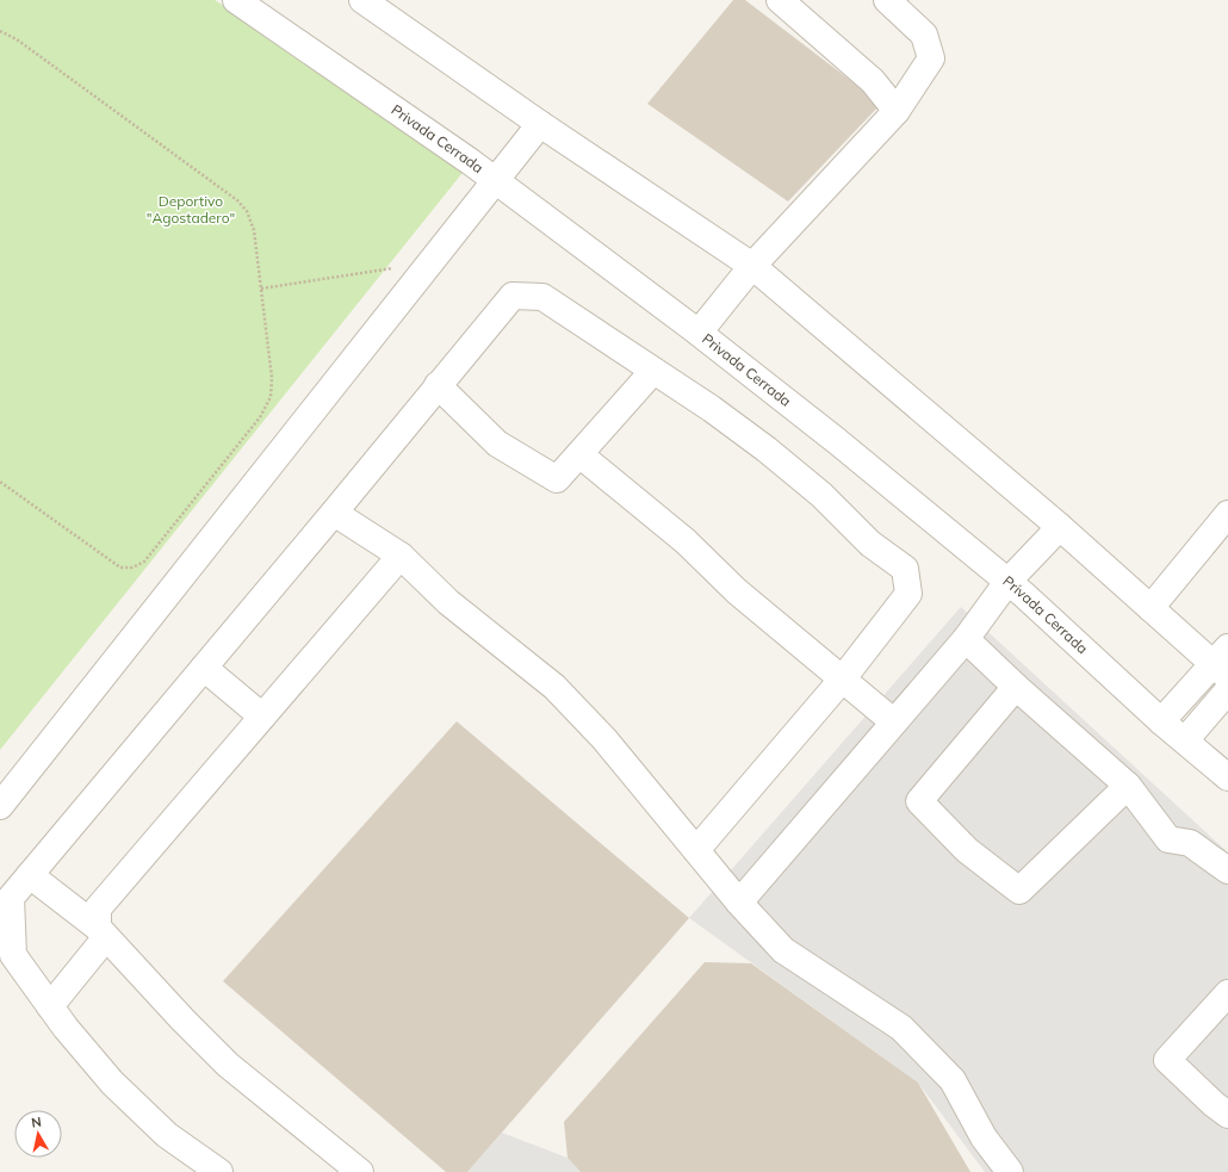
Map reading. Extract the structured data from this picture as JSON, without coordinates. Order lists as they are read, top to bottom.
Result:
{
  "streets": {
    "street": ["Privada Cerrada"]
  },
  "parks": ["Deportivo \"Agostadero\""],
  "north": "top"
}
